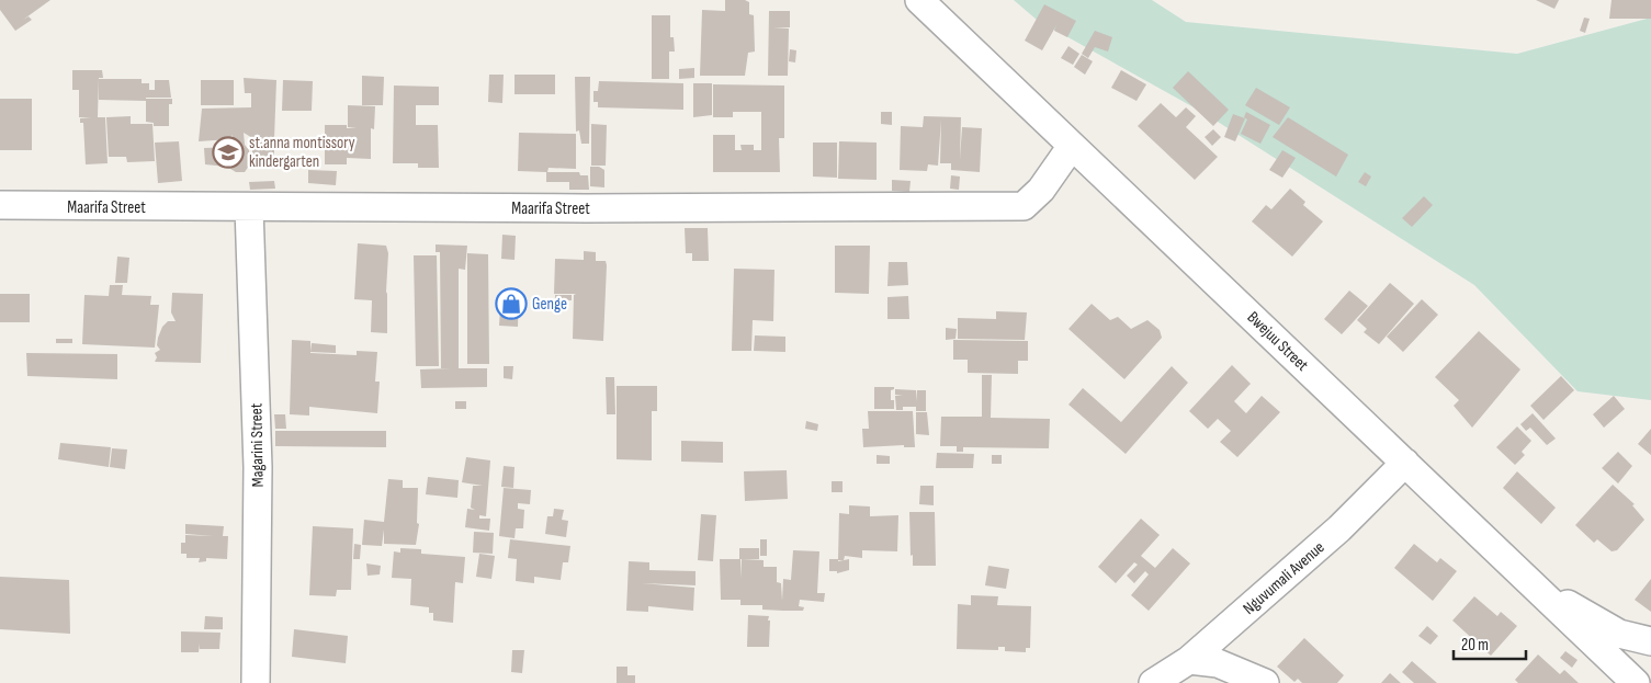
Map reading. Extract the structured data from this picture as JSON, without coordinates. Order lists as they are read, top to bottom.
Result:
{
  "streets": {
    "street": [
      "Maarifa Street",
      "Bwejuu Street",
      "Magarini Street",
      "Nguvumali Avenue"
    ]
  },
  "crossings": [
    ["Maarifa Street", "Bwejuu Street"],
    ["Maarifa Street", "Magarini Street"],
    ["Bwejuu Street", "Nguvumali Avenue"]
  ],
  "places": {
    "school or university": ["st.anna montissory kindergarten"],
    "shop": ["Genge"]
  },
  "scale_bar": "20 m"
}
